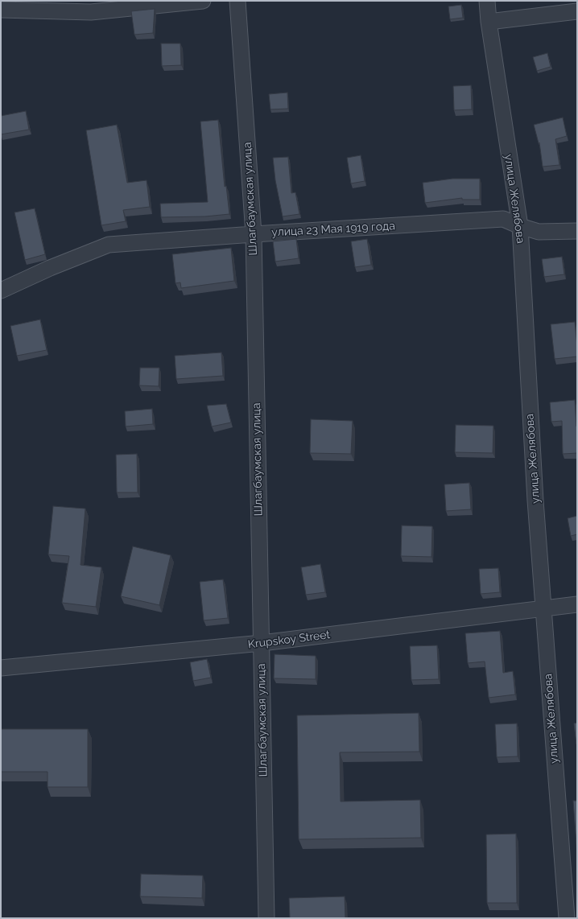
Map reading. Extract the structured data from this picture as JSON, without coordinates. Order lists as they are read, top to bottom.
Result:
{
  "streets": {
    "street": [
      "Шлагбаумская улица",
      "улица Желябова",
      "улица 23 Мая 1919 года",
      "Krupskoy Street"
    ]
  },
  "crossings": [
    ["Шлагбаумская улица", "улица 23 Мая 1919 года"],
    ["Шлагбаумская улица", "Krupskoy Street"],
    ["улица Желябова", "улица 23 Мая 1919 года"],
    ["улица Желябова", "Krupskoy Street"]
  ]
}
